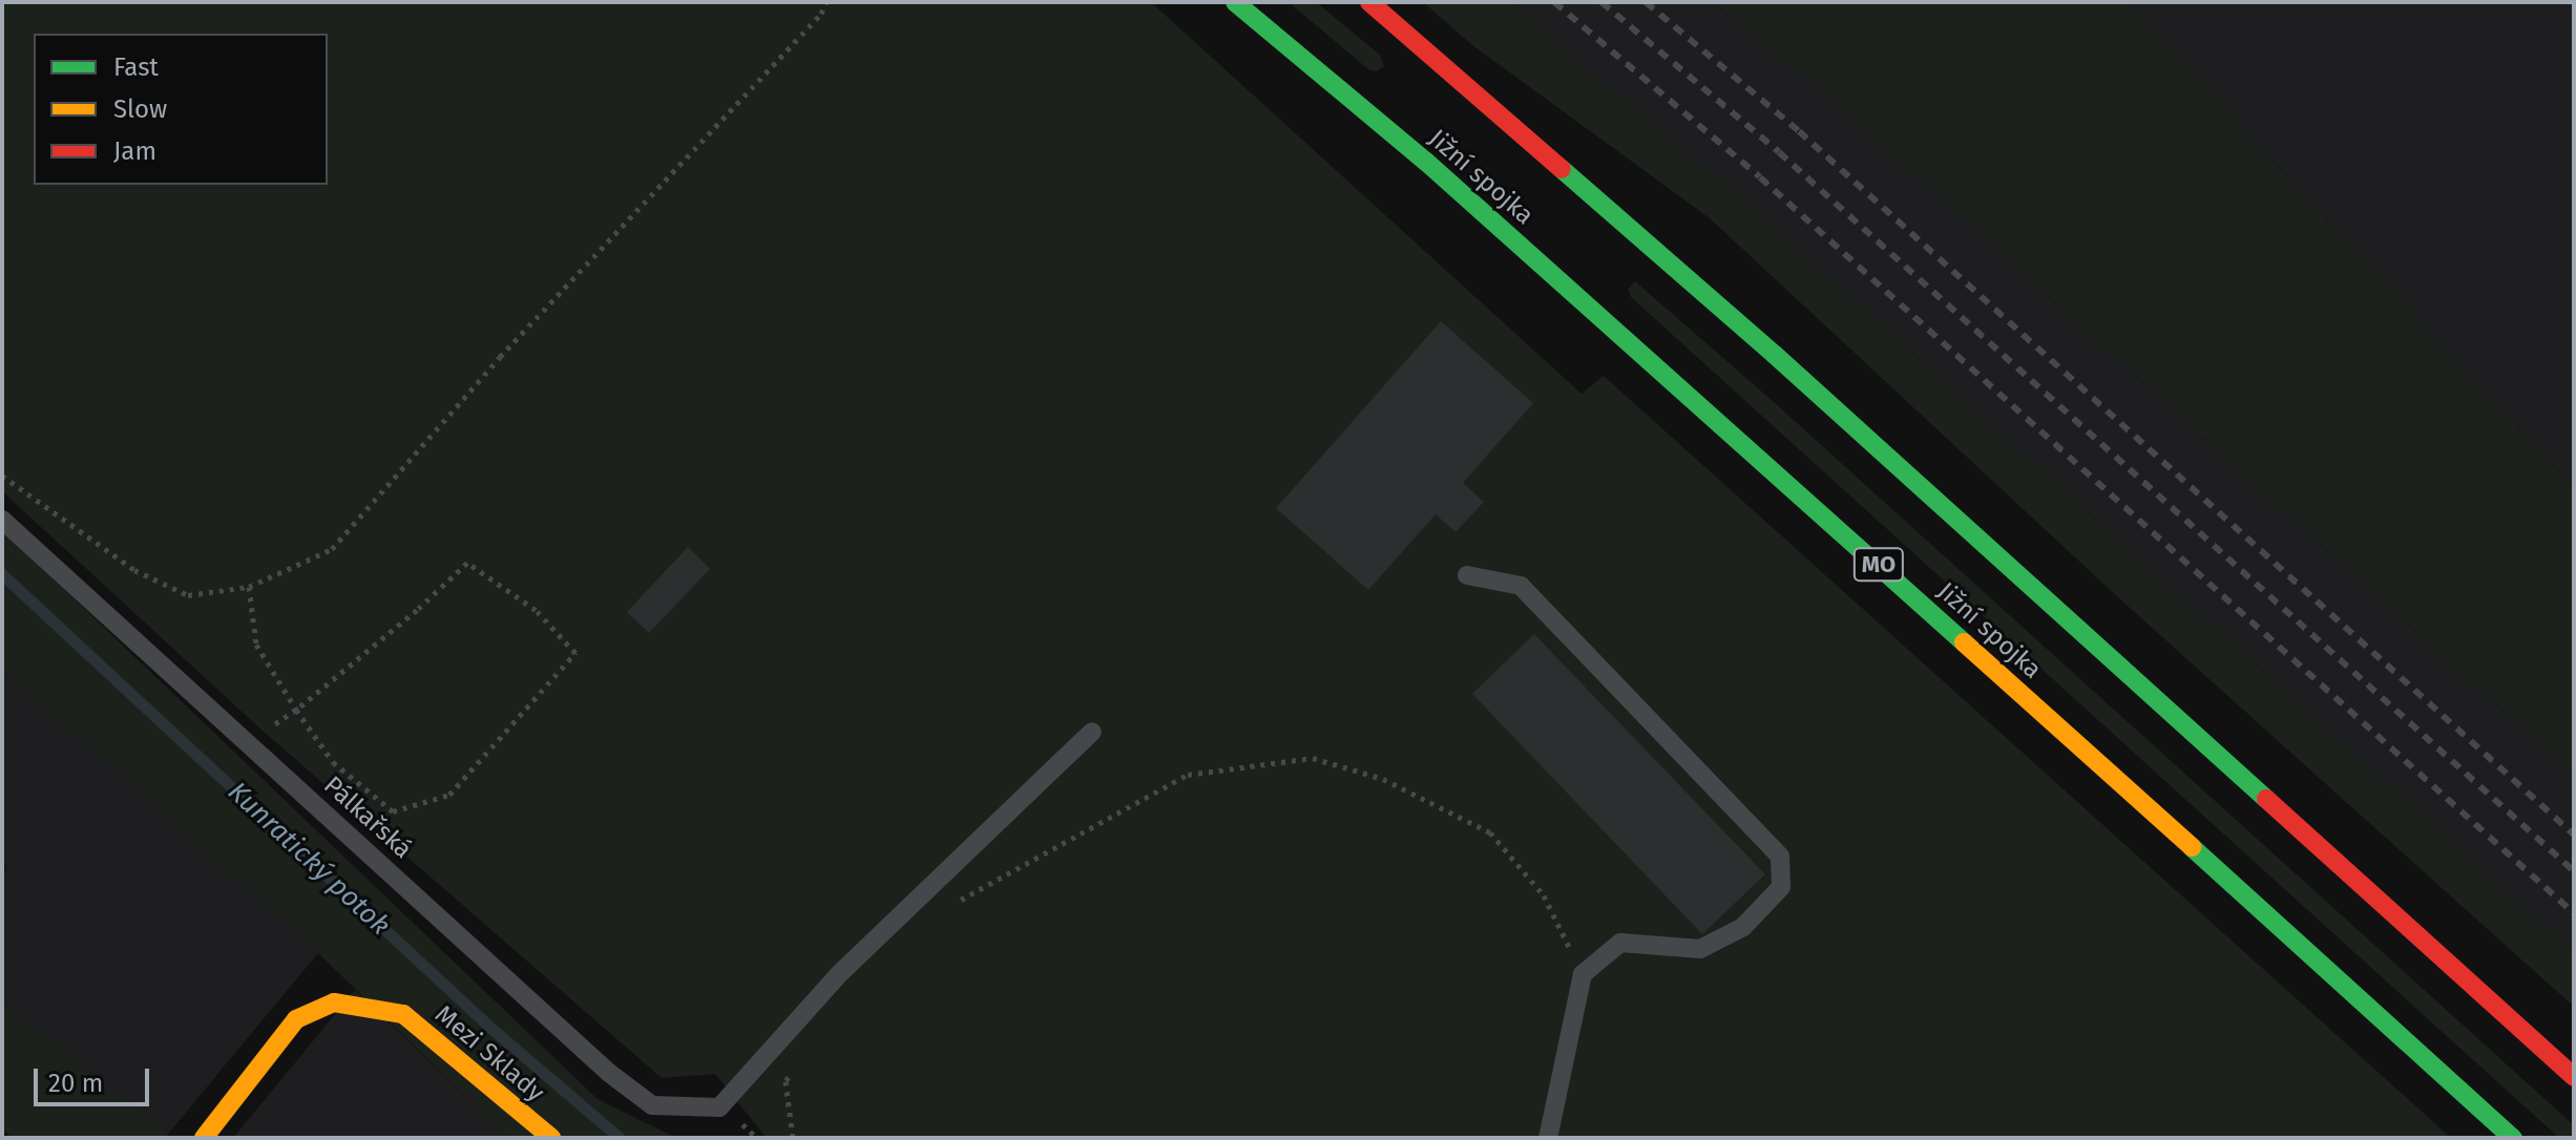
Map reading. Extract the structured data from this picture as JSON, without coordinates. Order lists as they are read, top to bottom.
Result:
{
  "streets": {
    "main road": ["Jižní spojka", "MO", "Mezi Sklady"],
    "lane": ["Pálkařská"]
  },
  "water": ["Kunratický potok"],
  "legend": ["Fast", "Slow", "Jam"],
  "scale_bar": "20 m"
}
